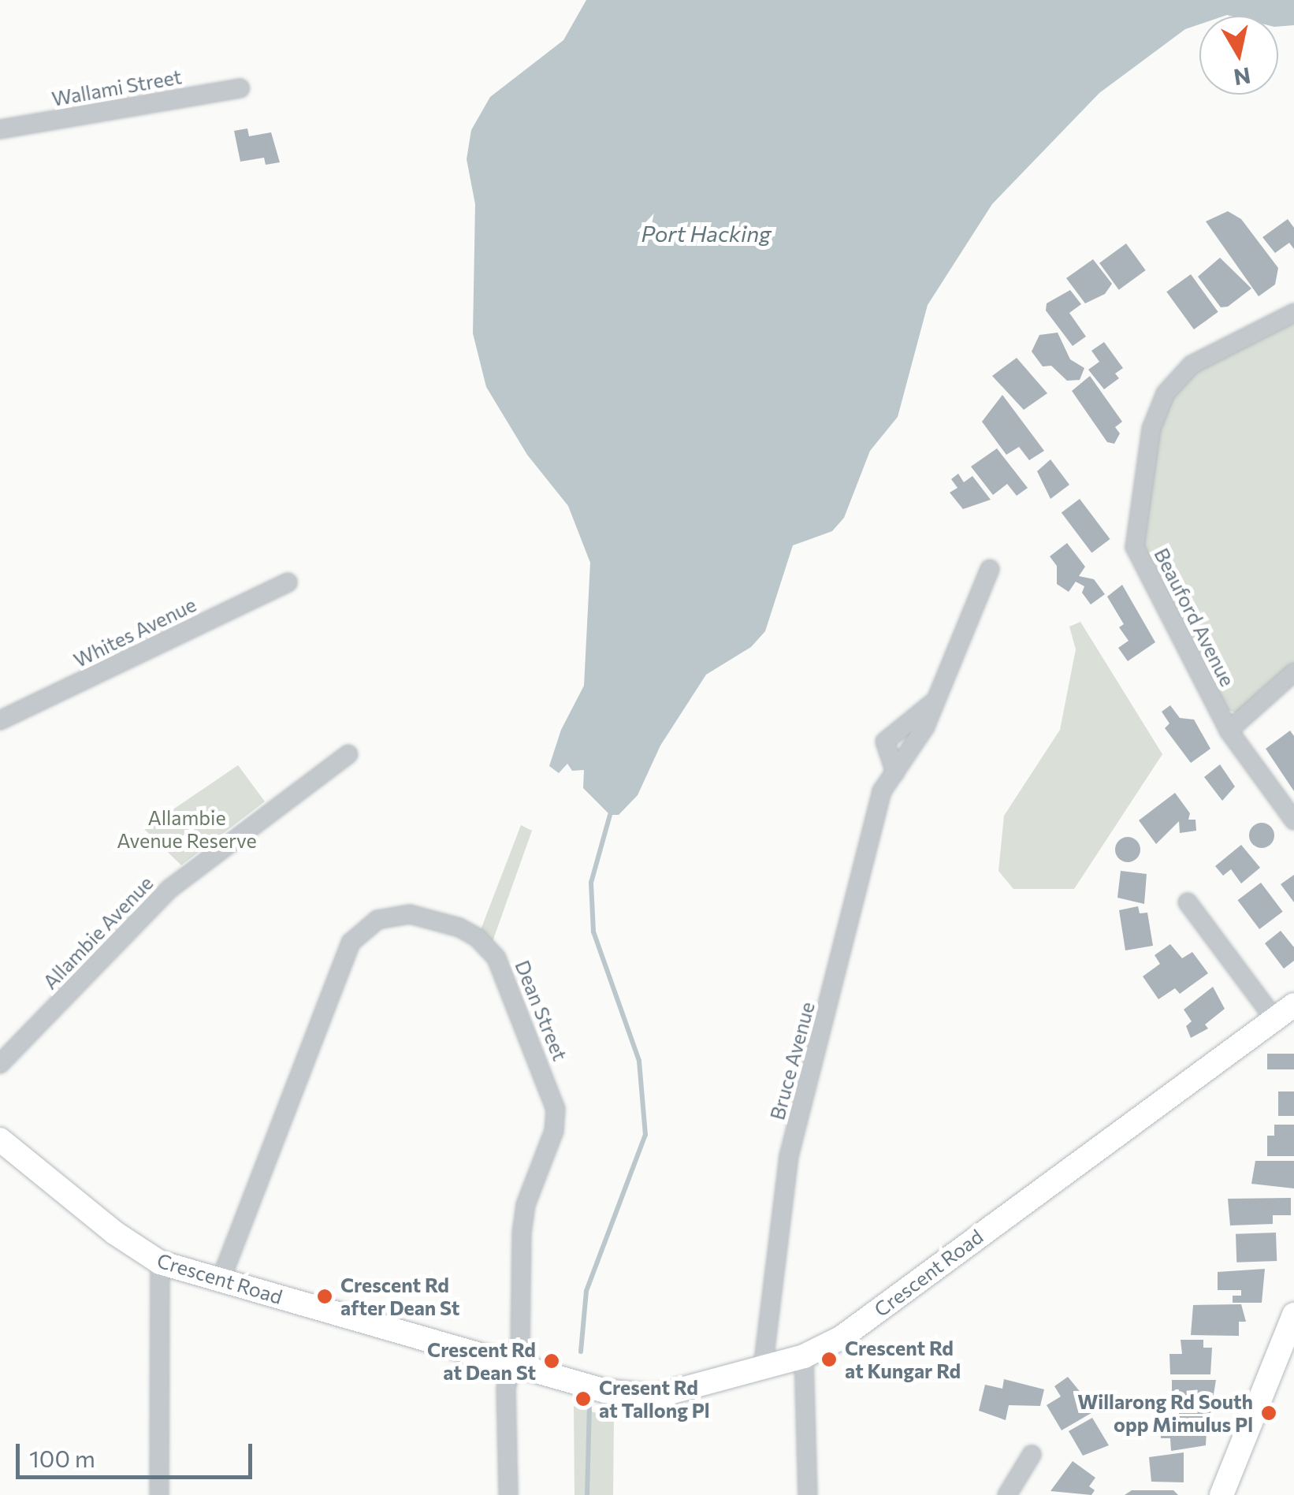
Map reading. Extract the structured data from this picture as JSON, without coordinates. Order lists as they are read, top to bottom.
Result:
{
  "streets": {
    "street": [
      "Wallami Street",
      "Beauford Avenue",
      "Whites Avenue",
      "Allambie Avenue",
      "Dean Street",
      "Bruce Avenue",
      "Crescent Road"
    ]
  },
  "crossings": [
    ["Dean Street", "Crescent Road"],
    ["Bruce Avenue", "Crescent Road"]
  ],
  "water": ["Port Hacking"],
  "parks": ["Allambie Avenue Reserve"],
  "places": [
    "Crescent Rd after Dean St",
    "Crescent Rd at Kungar Rd",
    "Crescent Rd at Dean St",
    "Cresent Rd at Tallong Pl",
    "Willarong Rd South opp Mimulus Pl"
  ],
  "scale_bar": "100 m",
  "north": "bottom"
}
